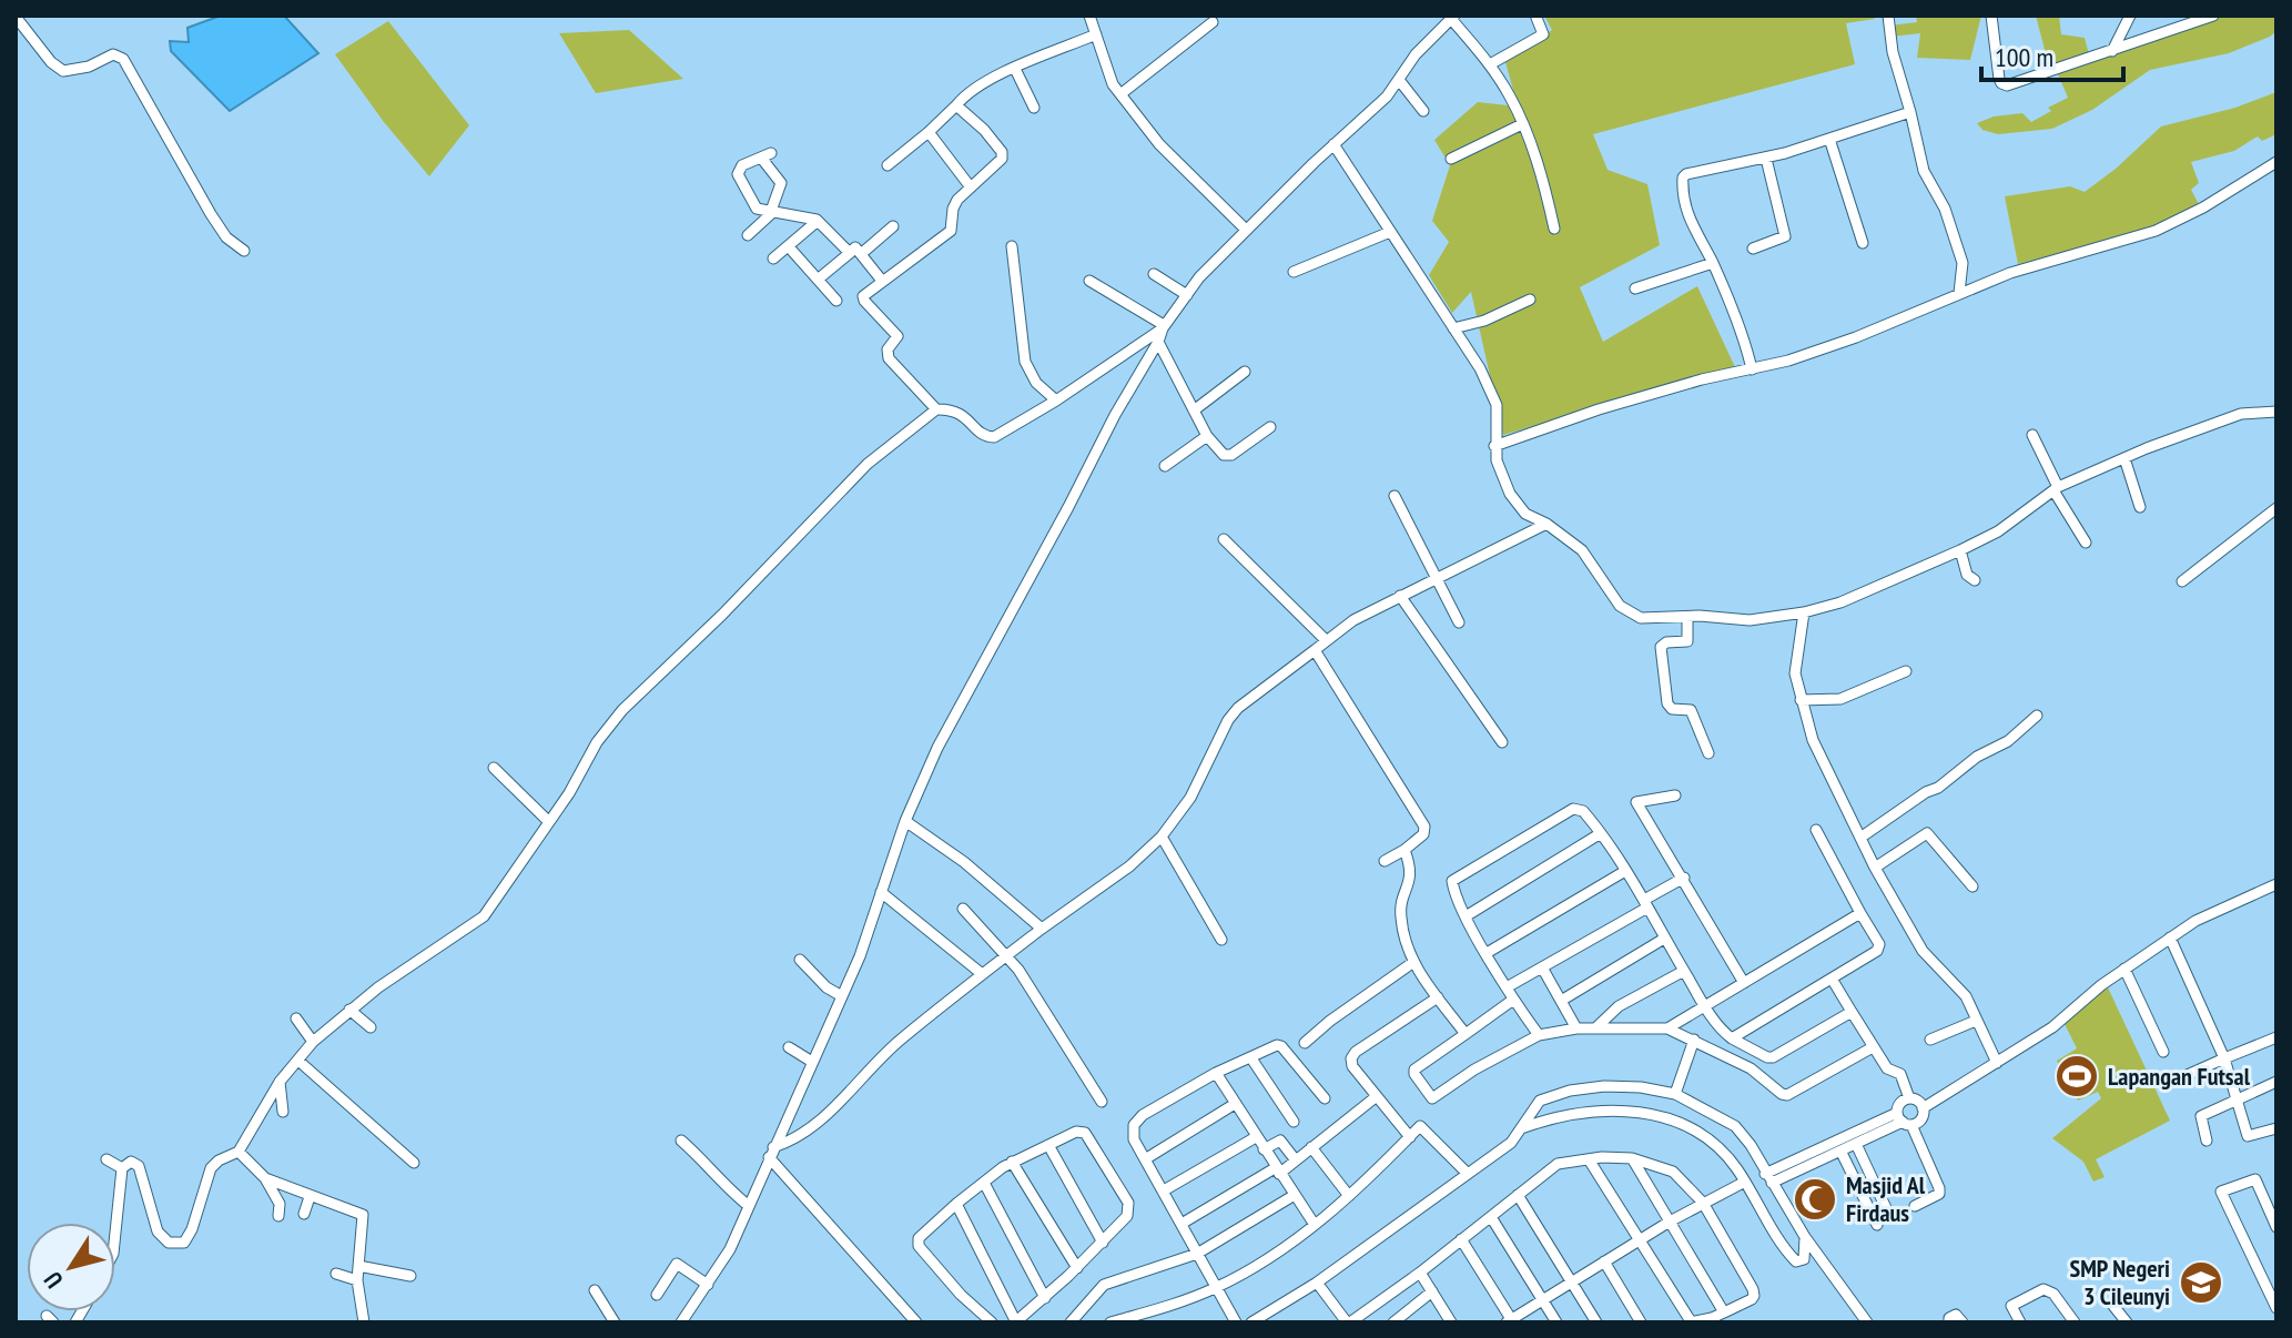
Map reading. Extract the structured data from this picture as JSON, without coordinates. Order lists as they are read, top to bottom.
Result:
{
  "places": {
    "sports": ["Lapangan Futsal"],
    "mosque": ["Masjid Al Firdaus"],
    "school or university": ["SMP Negeri 3 Cileunyi"]
  },
  "scale_bar": "100 m",
  "north": "bottom left"
}
